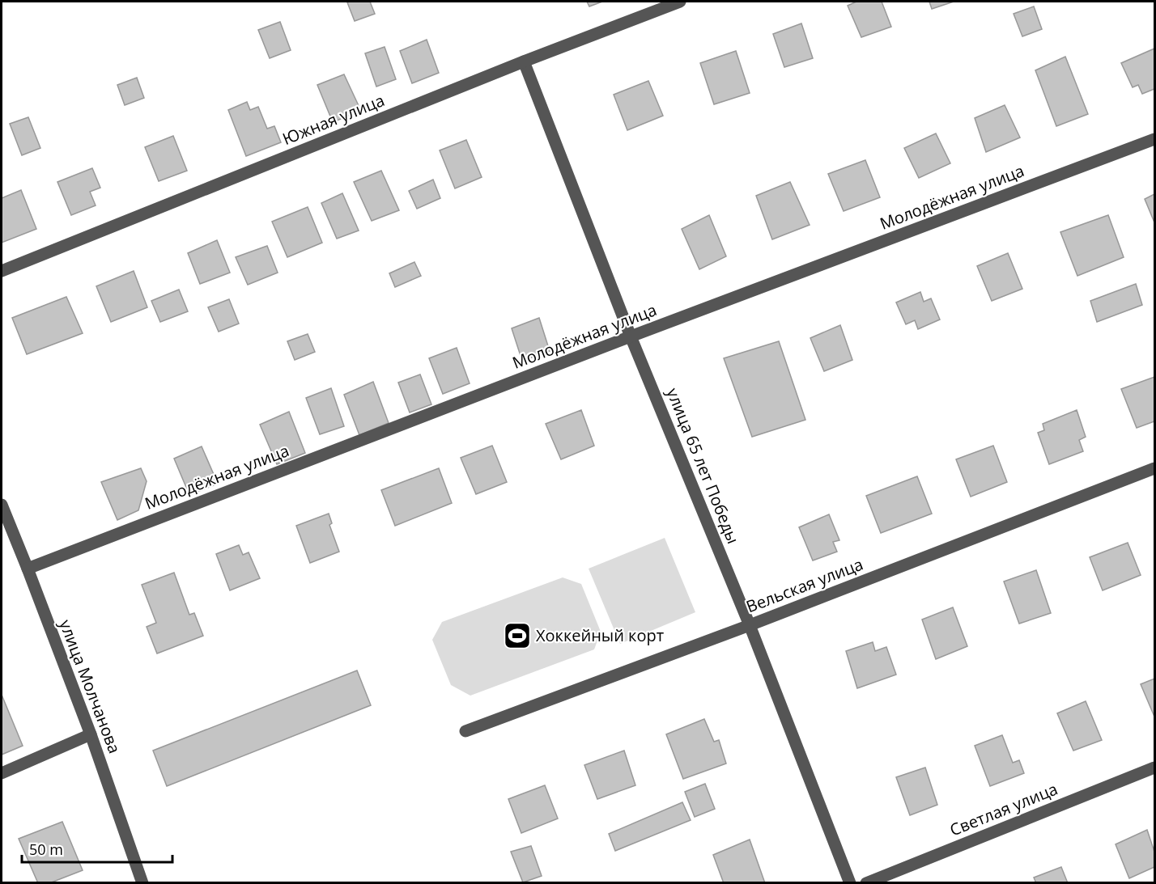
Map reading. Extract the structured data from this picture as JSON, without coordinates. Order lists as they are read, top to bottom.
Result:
{
  "streets": {
    "street": [
      "Южная улица",
      "Молодёжная улица",
      "улица 65 лет Победы",
      "Вельская улица",
      "улица Молчанова",
      "Светлая улица"
    ]
  },
  "crossings": [
    ["Южная улица", "улица 65 лет Победы"],
    ["Молодёжная улица", "улица 65 лет Победы"],
    ["Молодёжная улица", "улица Молчанова"],
    ["улица 65 лет Победы", "Вельская улица"]
  ],
  "places": {
    "sports": ["Хоккейный корт"]
  },
  "scale_bar": "50 m"
}
